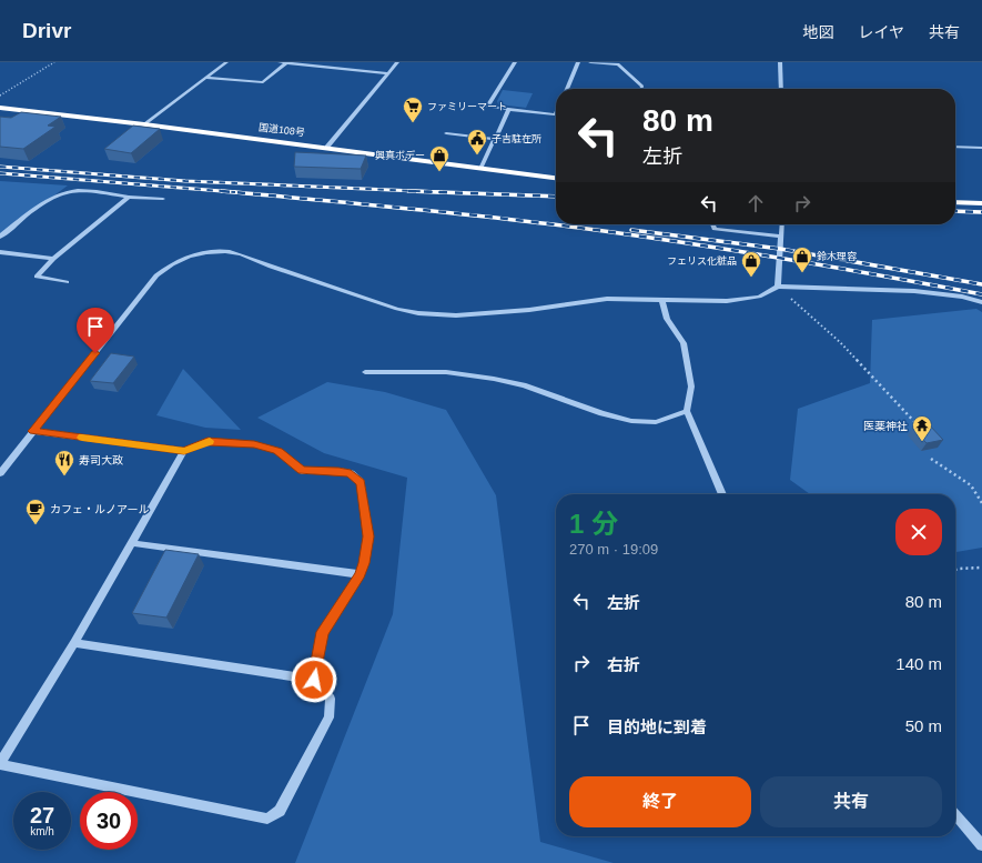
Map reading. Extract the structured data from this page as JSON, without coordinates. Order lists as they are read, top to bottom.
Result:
{
  "streets": {
    "highway": ["国道108号"]
  },
  "places": {
    "supermarket": ["ファミリーマート"],
    "public building": ["子吉駐在所"],
    "shop": ["興真ボデー", "鈴木理容", "フェリス化粧品"],
    "temple": ["医薬神社"],
    "restaurant": ["寿司大政"],
    "cafe": ["カフェ・ルノアール"]
  },
  "page": {
    "header": "Drivr",
    "nav": ["地図", "レイヤ", "共有"],
    "turn": ["80 m", "左折"],
    "heading": ["1 分", "270 m · 19:09"],
    "list": [
      {
        "name": "左折",
        "value": "80 m"
      },
      {
        "name": "右折",
        "value": "140 m"
      },
      {
        "name": "目的地に到着",
        "value": "50 m"
      }
    ],
    "buttons": ["終了", "共有"],
    "speed": "27 km/h",
    "limit": "30"
  }
}
